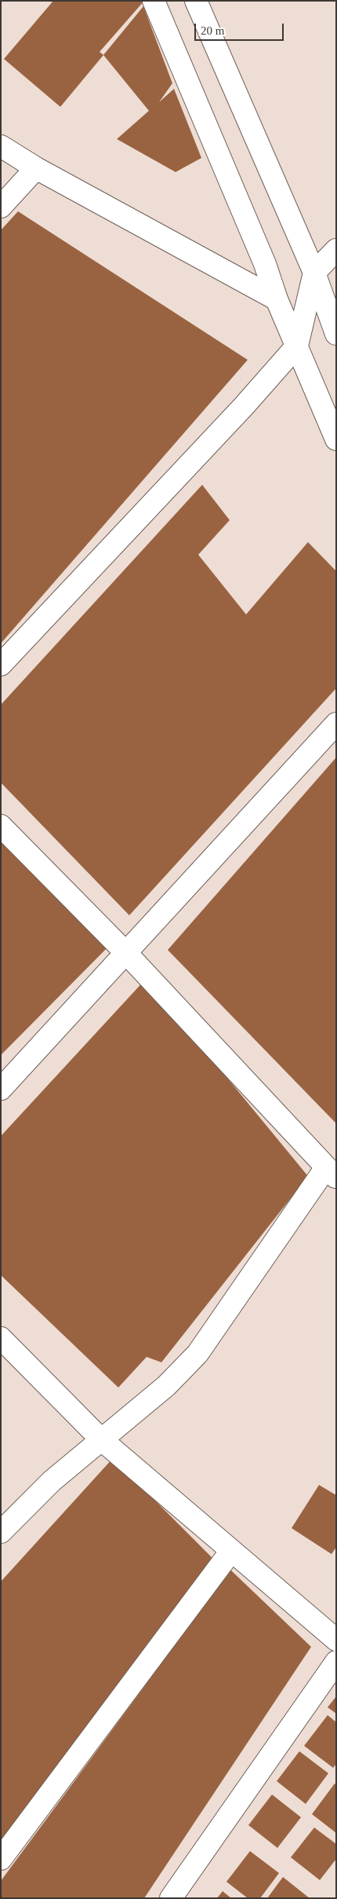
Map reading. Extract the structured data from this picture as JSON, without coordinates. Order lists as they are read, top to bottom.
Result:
{
  "scale_bar": "20 m"
}
